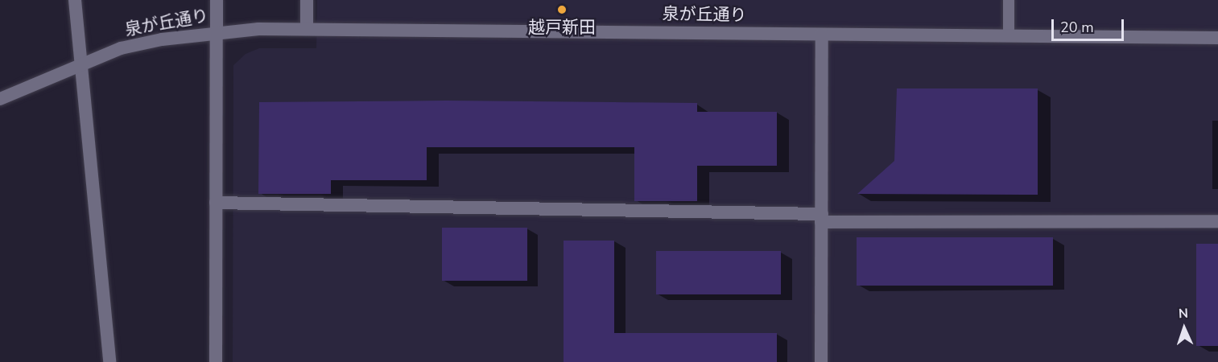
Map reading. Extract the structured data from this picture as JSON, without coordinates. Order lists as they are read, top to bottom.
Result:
{
  "streets": {
    "street": ["泉が丘通り"]
  },
  "places": ["越戸新田"],
  "scale_bar": "20 m",
  "north": "top"
}
